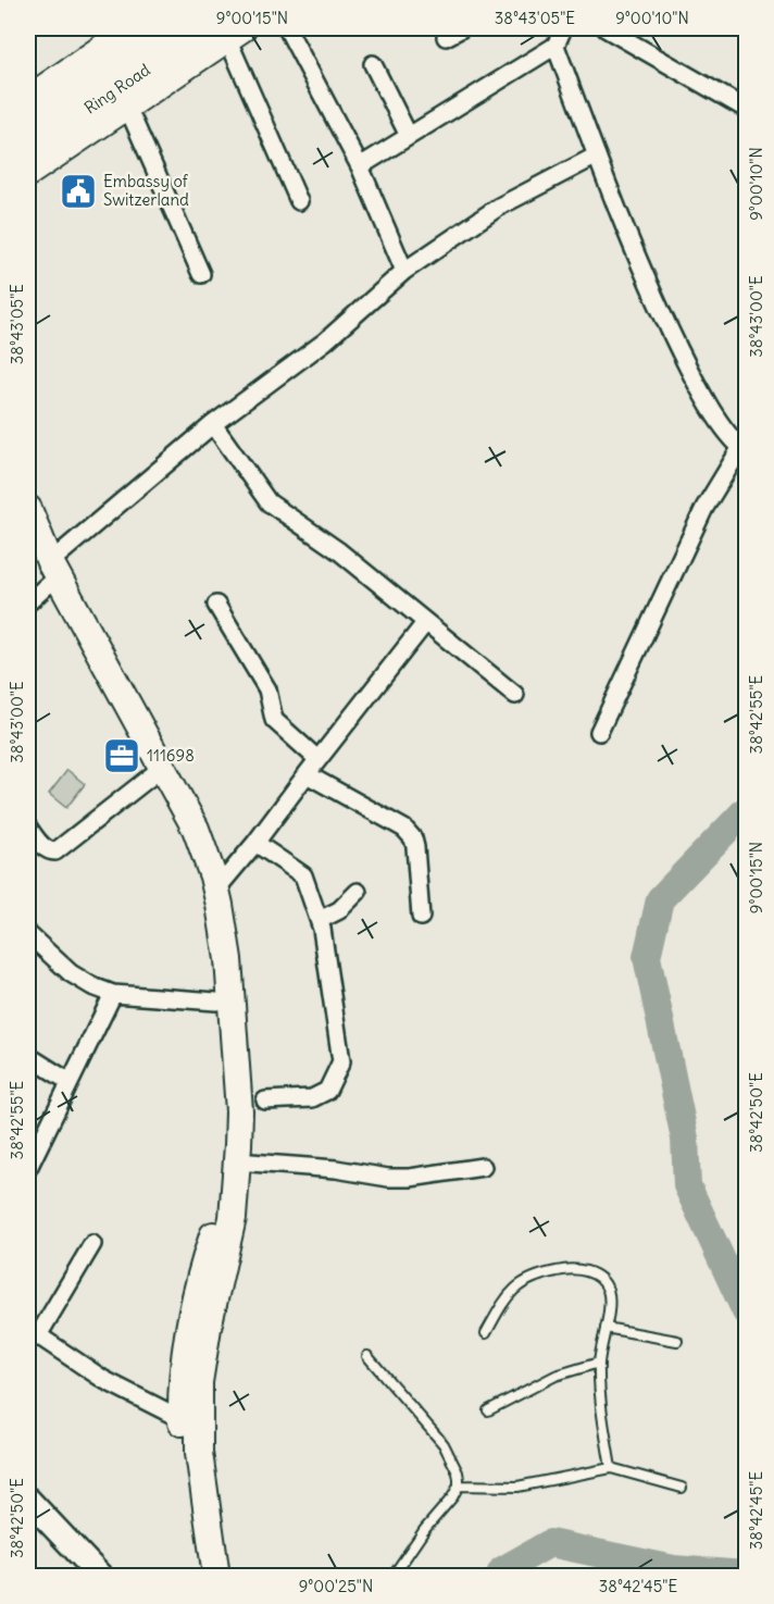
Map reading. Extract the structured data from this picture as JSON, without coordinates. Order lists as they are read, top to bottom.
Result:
{
  "streets": {
    "highway": ["Ring Road"]
  },
  "places": {
    "public building": ["Embassy of Switzerland"],
    "office": ["111698"]
  },
  "coordinates": [
    "9°00'15\"N",
    "38°43'05\"E",
    "9°00'10\"N",
    "38°43'00\"E",
    "38°42'55\"E",
    "38°42'50\"E",
    "38°42'45\"E",
    "9°00'25\"N"
  ]
}
